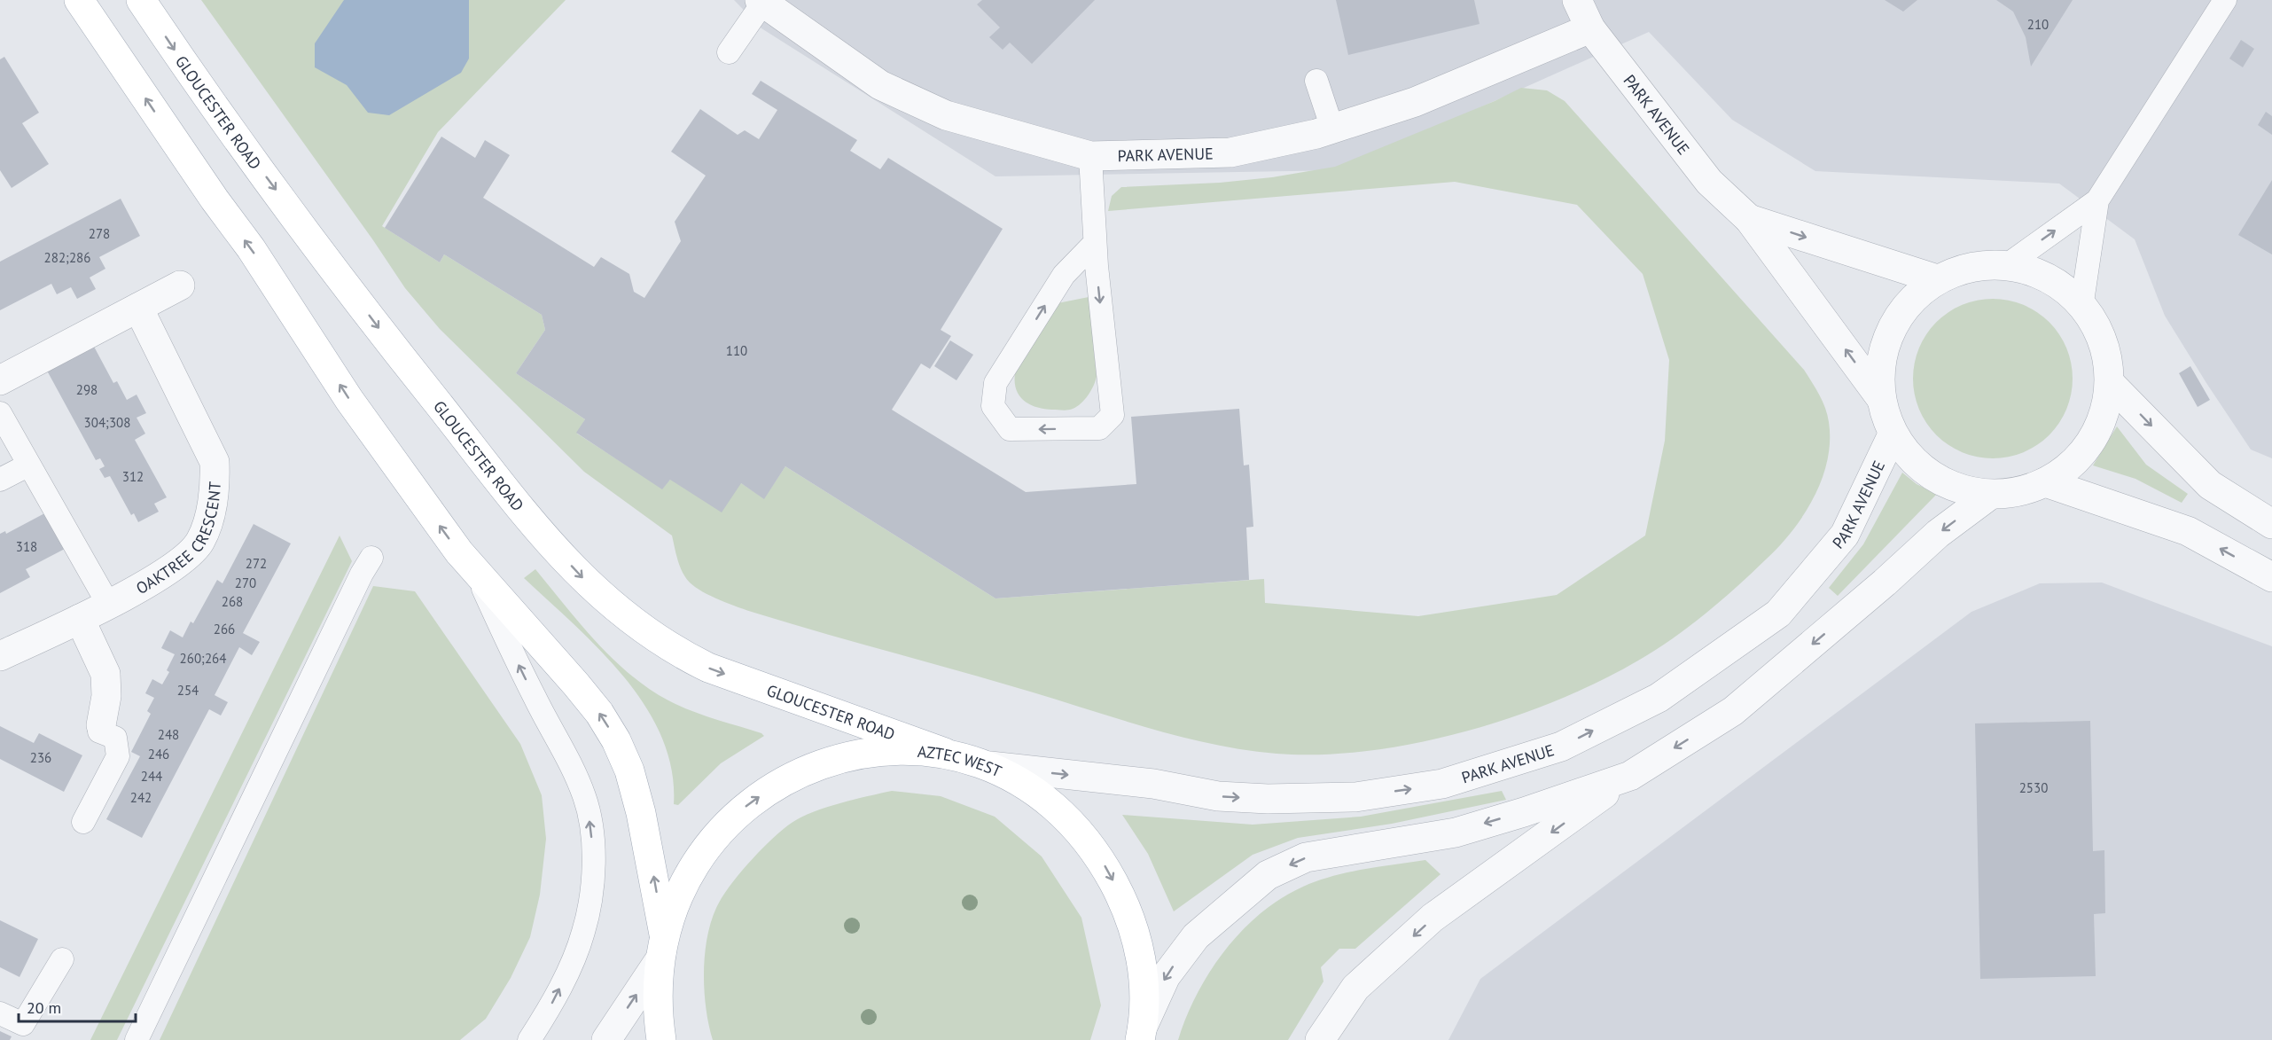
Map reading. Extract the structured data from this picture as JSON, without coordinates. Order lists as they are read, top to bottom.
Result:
{
  "streets": {
    "main road": ["GLOUCESTER ROAD", "AZTEC WEST"],
    "street": ["PARK AVENUE", "OAKTREE CRESCENT"]
  },
  "crossings": [
    ["GLOUCESTER ROAD", "AZTEC WEST"],
    ["PARK AVENUE", "AZTEC WEST"]
  ],
  "house_numbers": [
    "210",
    "278",
    "282;286",
    "110",
    "298",
    "304;308",
    "312",
    "318",
    "272",
    "270",
    "268",
    "266",
    "260;264",
    "254",
    "248",
    "246",
    "236",
    "244",
    "2530",
    "242"
  ],
  "scale_bar": "20 m"
}
